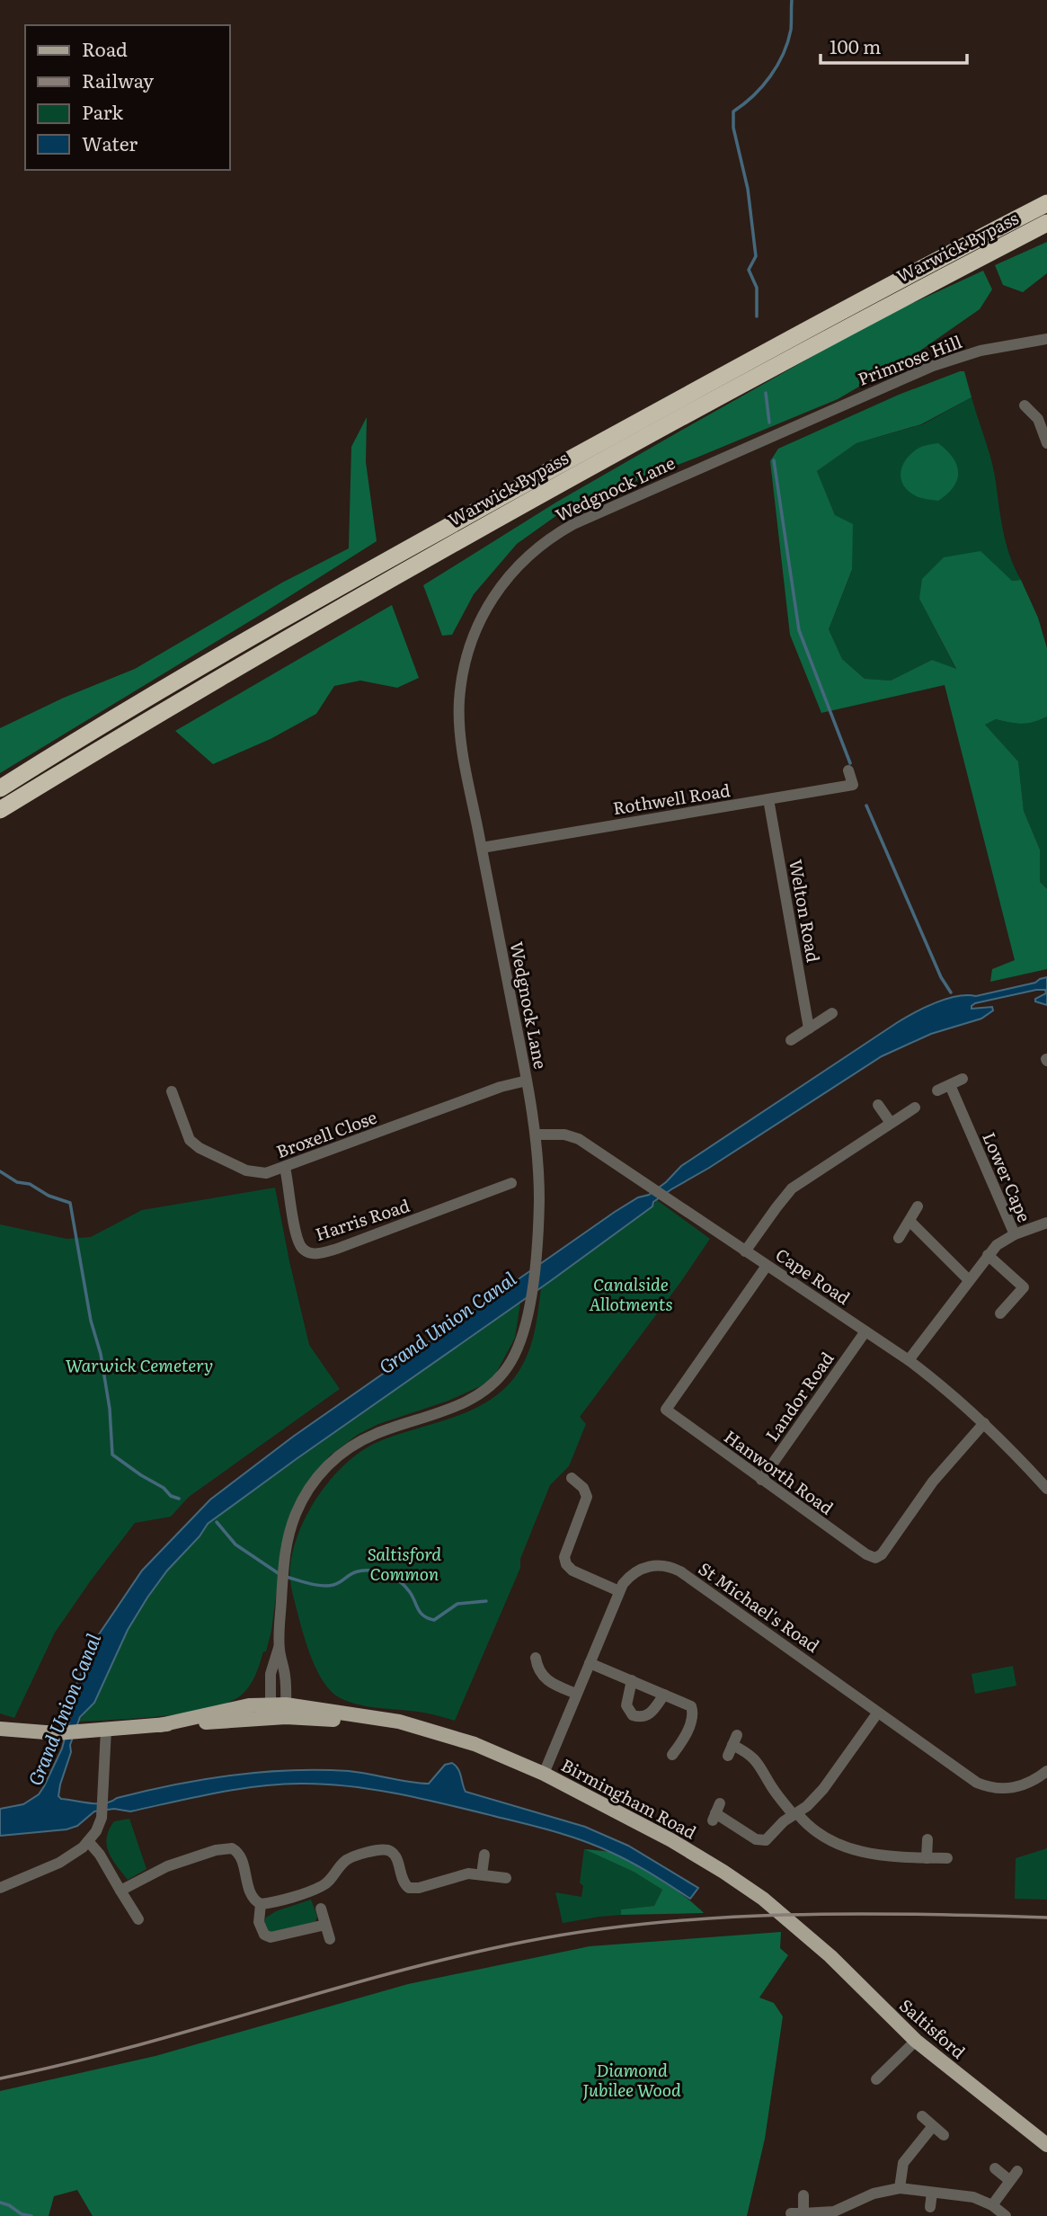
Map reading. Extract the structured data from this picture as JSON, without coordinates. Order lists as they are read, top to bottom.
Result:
{
  "streets": {
    "highway": ["Warwick Bypass"],
    "main road": ["Birmingham Road", "Saltisford"],
    "street": [
      "Primrose Hill",
      "Wedgnock Lane",
      "Rothwell Road",
      "Welton Road",
      "Broxell Close",
      "Lower Cape",
      "Harris Road",
      "Cape Road",
      "Landor Road",
      "Hanworth Road",
      "St Michael's Road"
    ]
  },
  "crossings": [
    ["Primrose Hill", "Wedgnock Lane"],
    ["Wedgnock Lane", "Rothwell Road"],
    ["Wedgnock Lane", "Broxell Close"],
    ["Wedgnock Lane", "Cape Road"],
    ["Wedgnock Lane", "Birmingham Road"],
    ["Rothwell Road", "Welton Road"],
    ["Broxell Close", "Harris Road"],
    ["Lower Cape", "Cape Road"],
    ["Cape Road", "Landor Road"],
    ["Cape Road", "Hanworth Road"],
    ["Landor Road", "Hanworth Road"],
    ["St Michael's Road", "Birmingham Road"],
    ["Birmingham Road", "Saltisford"]
  ],
  "water": ["Grand Union Canal"],
  "parks": [
    "Canalside Allotments",
    "Warwick Cemetery",
    "Saltisford Common",
    "Diamond Jubilee Wood"
  ],
  "legend": [
    "Road",
    "Railway",
    "Park",
    "Water"
  ],
  "scale_bar": "100 m"
}
